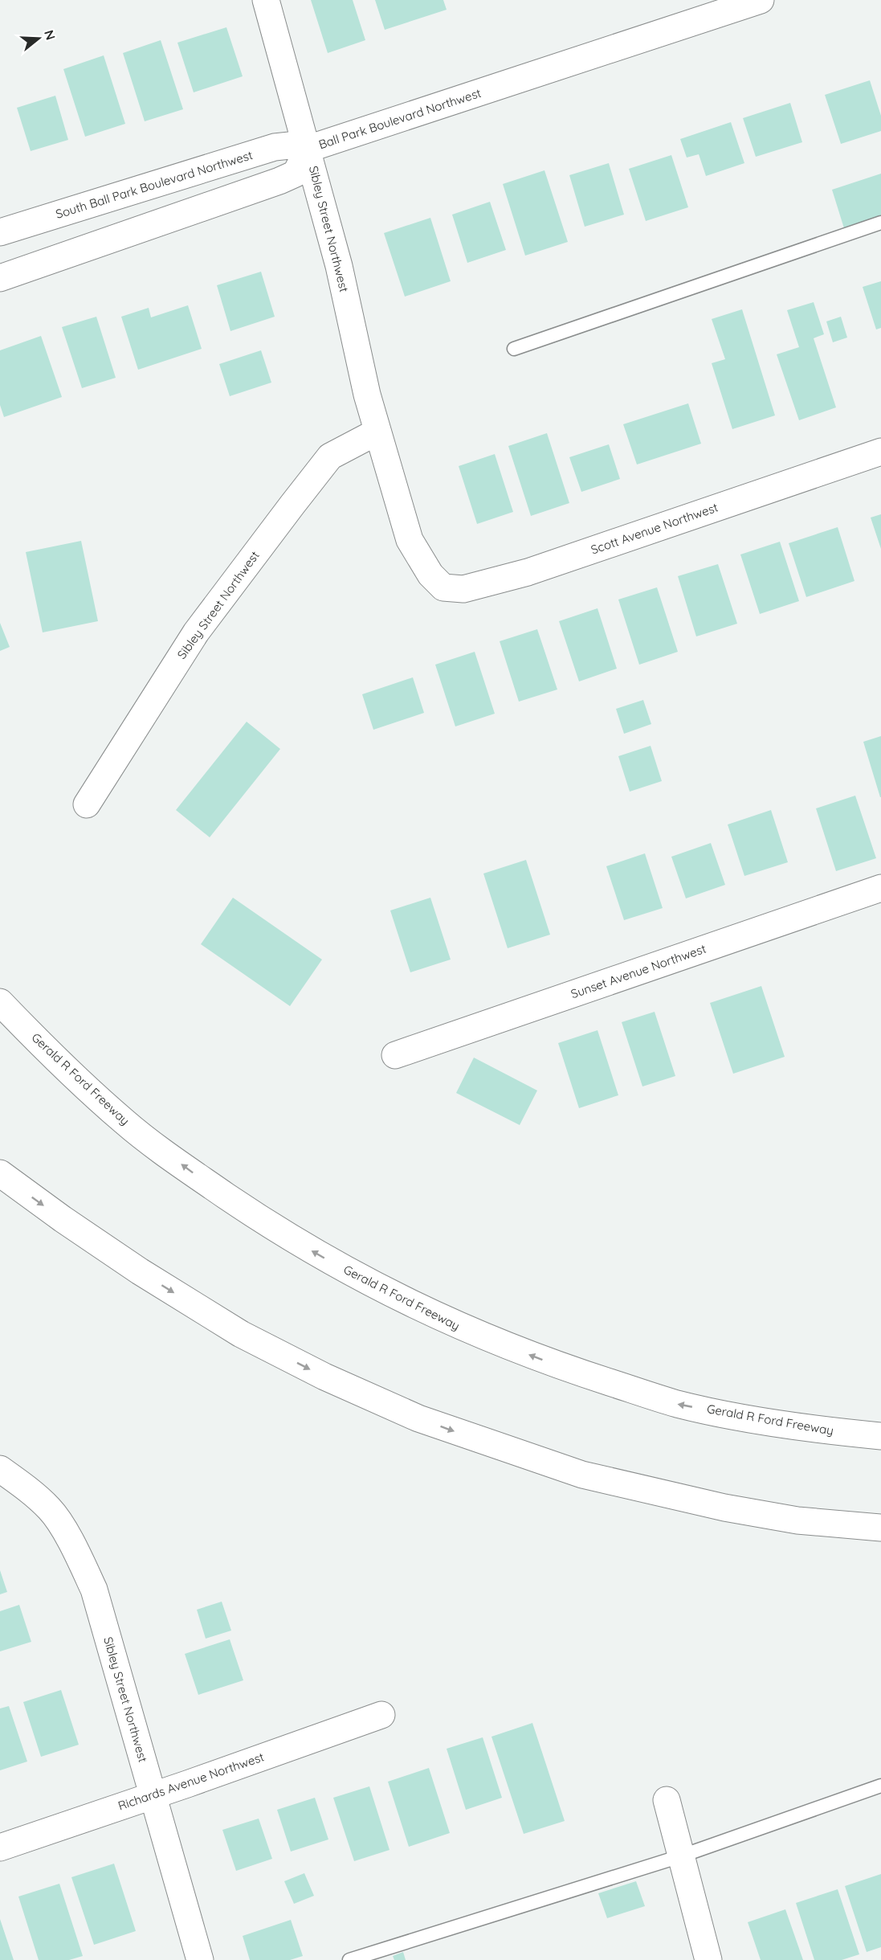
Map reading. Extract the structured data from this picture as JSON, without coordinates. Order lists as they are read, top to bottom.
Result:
{
  "streets": {
    "main road": [
      "Ball Park Boulevard Northwest",
      "South Ball Park Boulevard Northwest",
      "Sibley Street Northwest",
      "Scott Avenue Northwest",
      "Sunset Avenue Northwest",
      "Gerald R Ford Freeway",
      "Richards Avenue Northwest"
    ]
  },
  "crossings": [
    ["Ball Park Boulevard Northwest", "South Ball Park Boulevard Northwest"],
    ["Ball Park Boulevard Northwest", "Sibley Street Northwest"],
    ["South Ball Park Boulevard Northwest", "Sibley Street Northwest"],
    ["Sibley Street Northwest", "Scott Avenue Northwest"],
    ["Sibley Street Northwest", "Richards Avenue Northwest"]
  ],
  "north": "right"
}
